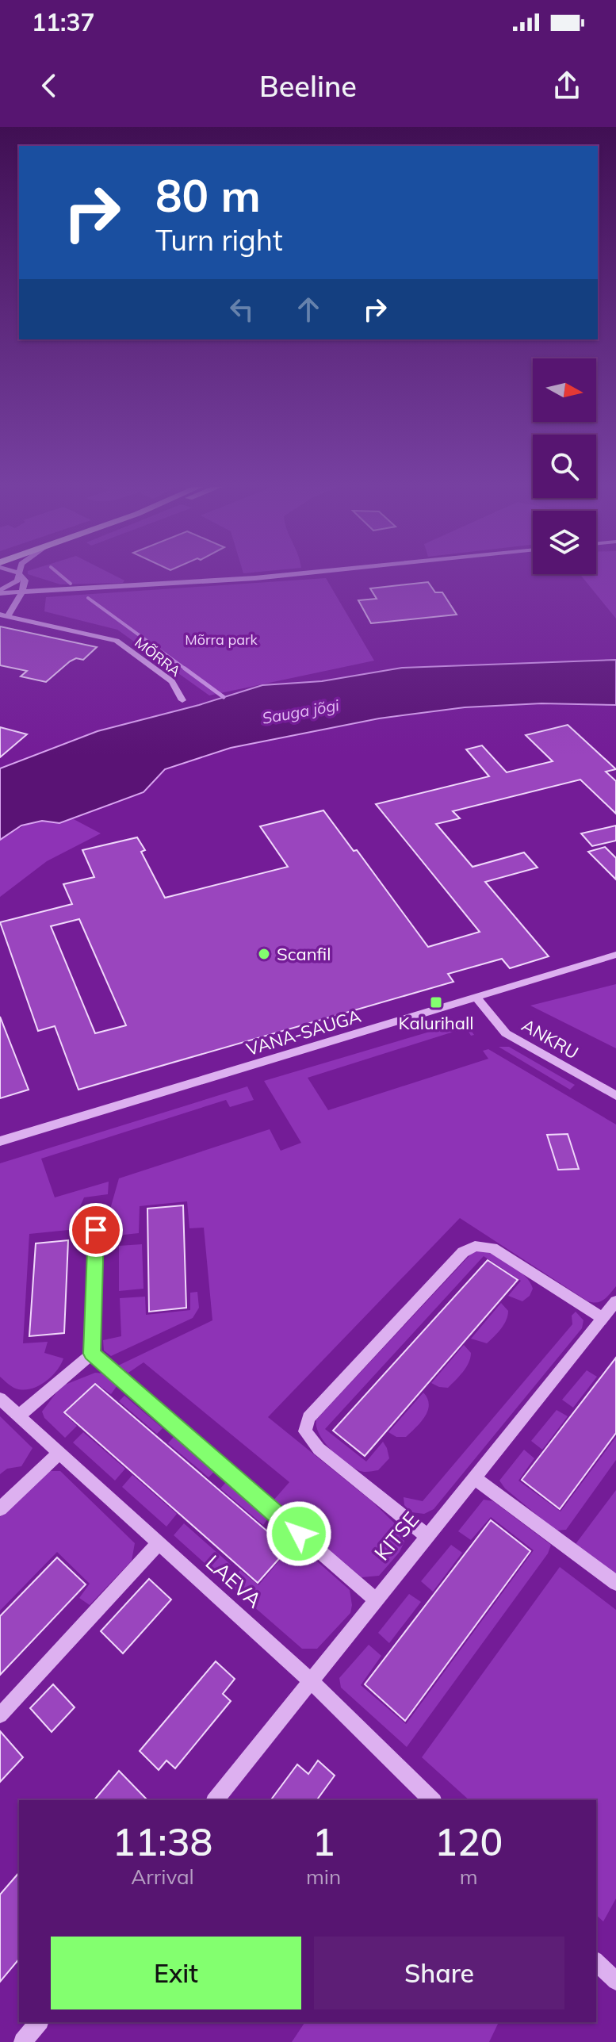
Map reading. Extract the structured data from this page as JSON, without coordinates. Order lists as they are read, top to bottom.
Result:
{
  "streets": {
    "street": [
      "MÕRRA",
      "VANA-SAUGA",
      "ANKRU",
      "KITSE",
      "LAEVA"
    ]
  },
  "crossings": [
    ["VANA-SAUGA", "ANKRU"],
    ["KITSE", "LAEVA"]
  ],
  "water": ["Sauga jõgi"],
  "parks": ["Mõrra park"],
  "places": {
    "other": ["Scanfil"],
    "transit": ["Kalurihall"]
  },
  "north": "right",
  "page": {
    "status": "11:37",
    "header": "Beeline",
    "turn": ["80 m", "Turn right"],
    "eta": [
      "11:38",
      "Arrival",
      "1",
      "min",
      "120",
      "m"
    ],
    "buttons": ["Exit", "Share"]
  }
}
